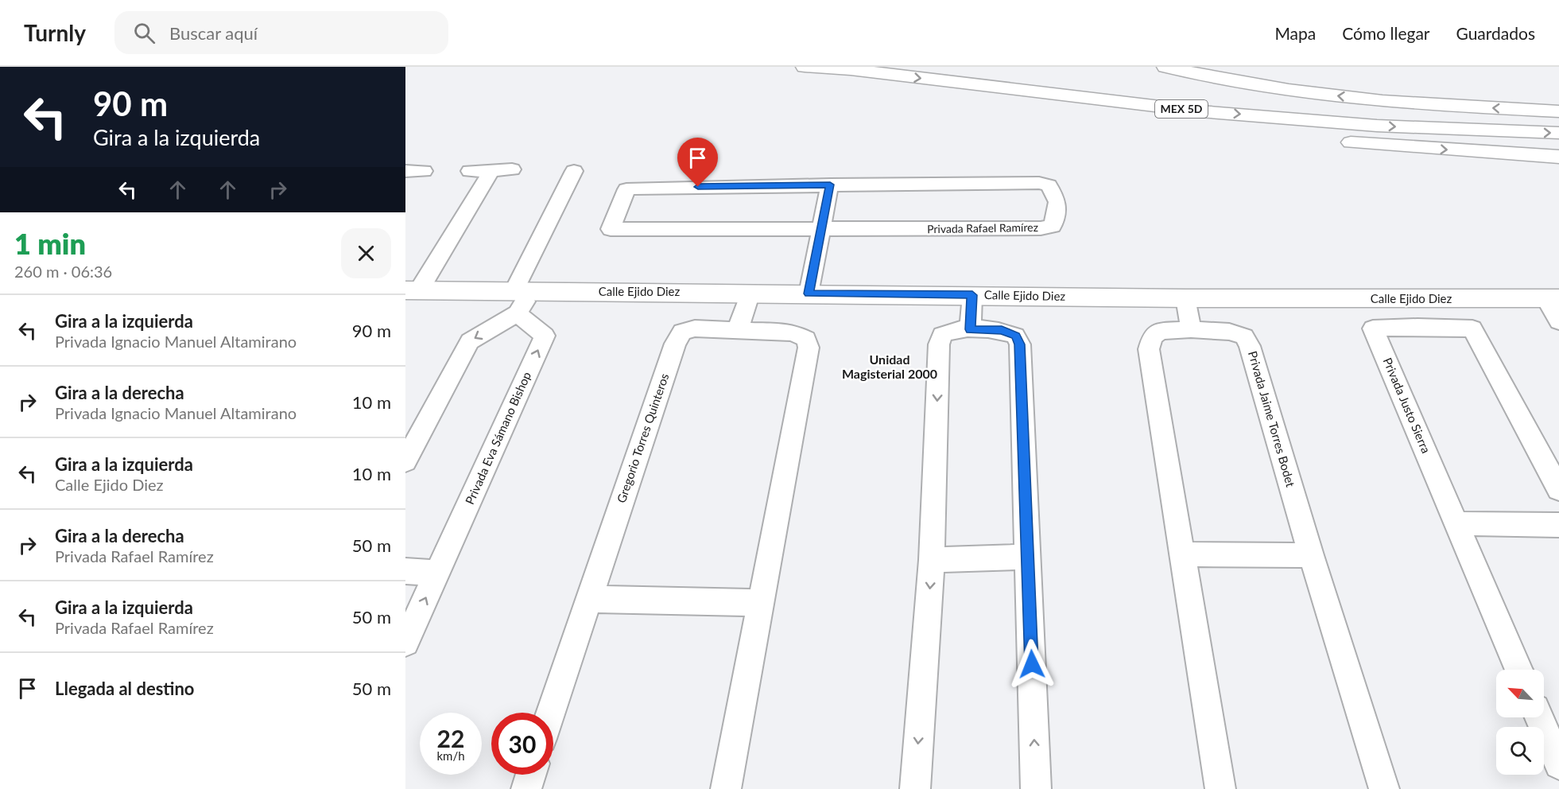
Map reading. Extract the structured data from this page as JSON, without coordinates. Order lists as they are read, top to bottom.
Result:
{
  "streets": {
    "main road": ["MEX 5D", "Calle Ejido Diez"],
    "street": [
      "Privada Rafael Ramírez",
      "Privada Justo Sierra",
      "Privada Jaime Torres Bodet",
      "Privada Eva Sámano Bishop",
      "Gregorio Torres Quinteros"
    ]
  },
  "crossings": [
    ["Calle Ejido Diez", "Privada Eva Sámano Bishop"]
  ],
  "districts": ["Unidad Magisterial 2000"],
  "north": "top left",
  "page": {
    "header": "Turnly",
    "search": "Buscar aquí",
    "nav": ["Mapa", "Cómo llegar", "Guardados"],
    "turn": ["90 m", "Gira a la izquierda"],
    "heading": ["1 min", "260 m · 06:36"],
    "list": [
      {
        "name": "Gira a la izquierda",
        "note": "Privada Ignacio Manuel Altamirano",
        "value": "90 m"
      },
      {
        "name": "Gira a la derecha",
        "note": "Privada Ignacio Manuel Altamirano",
        "value": "10 m"
      },
      {
        "name": "Gira a la izquierda",
        "note": "Calle Ejido Diez",
        "value": "10 m"
      },
      {
        "name": "Gira a la derecha",
        "note": "Privada Rafael Ramírez",
        "value": "50 m"
      },
      {
        "name": "Gira a la izquierda",
        "note": "Privada Rafael Ramírez",
        "value": "50 m"
      },
      {
        "name": "Llegada al destino",
        "value": "50 m"
      }
    ],
    "speed": "22 km/h",
    "limit": "30"
  }
}
